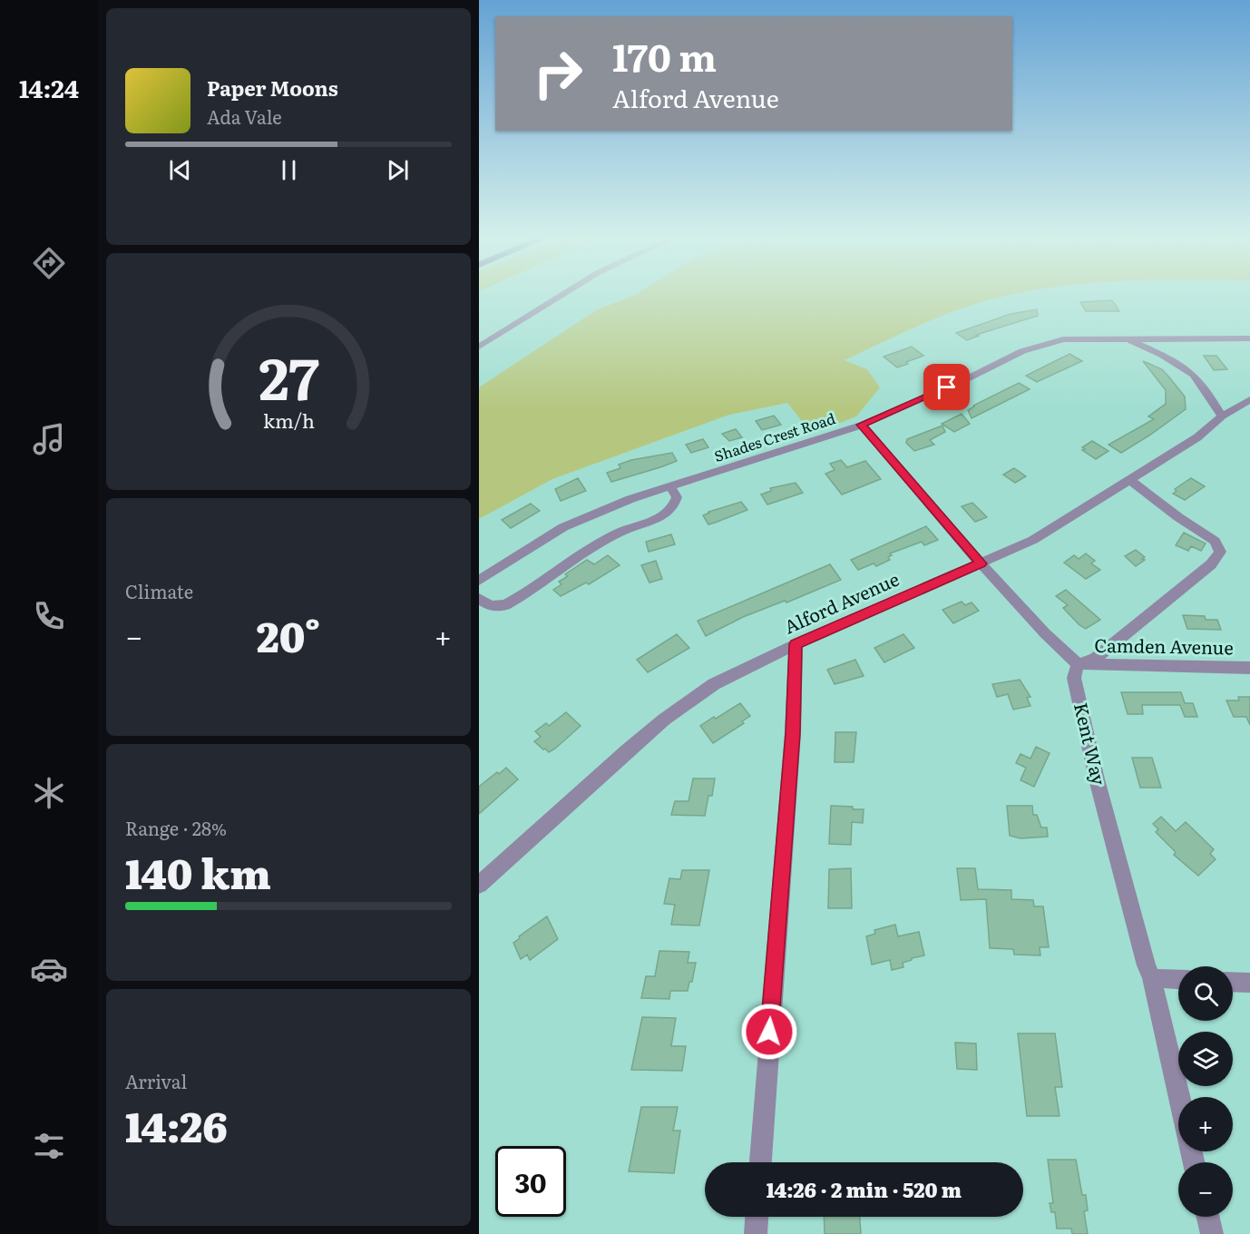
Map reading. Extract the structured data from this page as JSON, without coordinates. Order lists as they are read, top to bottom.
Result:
{
  "streets": {
    "street": [
      "Shades Crest Road",
      "Alford Avenue",
      "Camden Avenue",
      "Kent Way"
    ]
  },
  "crossings": [
    ["Camden Avenue", "Kent Way"]
  ],
  "page": {
    "tabs": "14:24",
    "turn": ["170 m", "Alford Avenue"],
    "song": ["Paper Moons", "Ada Vale"],
    "tile": [
      "Climate",
      ["Range · 28%", "140 km"],
      ["Arrival", "14:26"]
    ],
    "heat": ["−", "20°", "+"],
    "map_buttons": ["+", "−"],
    "limit": "30",
    "trip": "14:26 · 2 min · 520 m",
    "gauge": ["27", "km/h"]
  }
}
